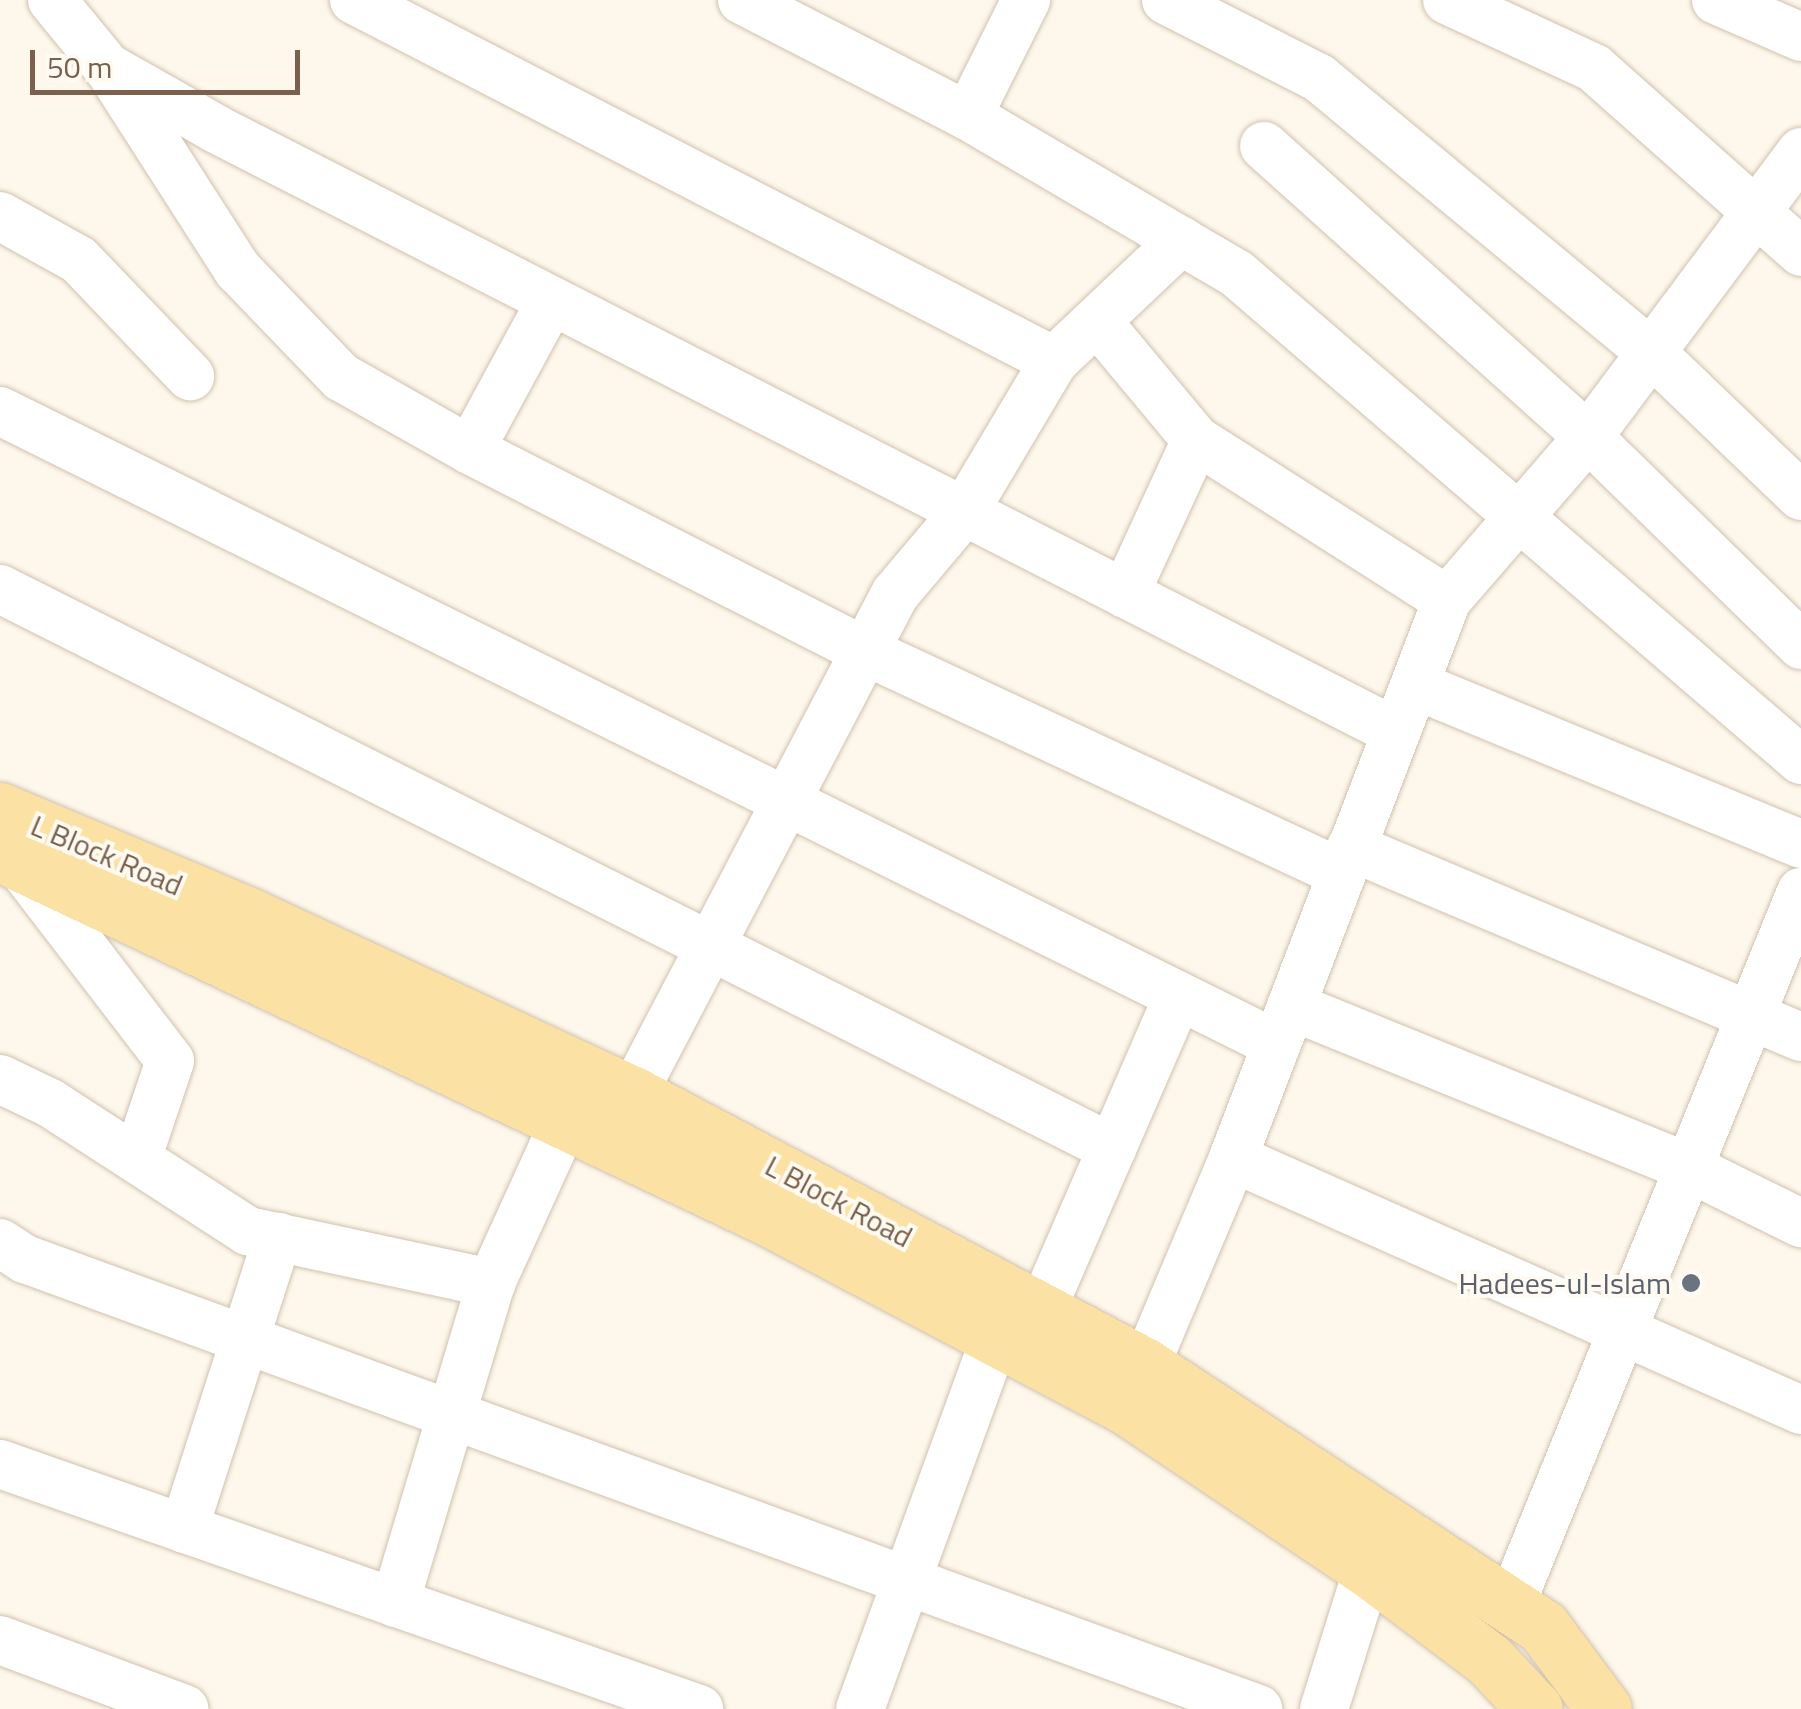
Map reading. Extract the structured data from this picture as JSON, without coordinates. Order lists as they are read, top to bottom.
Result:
{
  "streets": {
    "main road": ["L Block Road"]
  },
  "places": ["Hadees-ul-Islam"],
  "scale_bar": "50 m"
}
